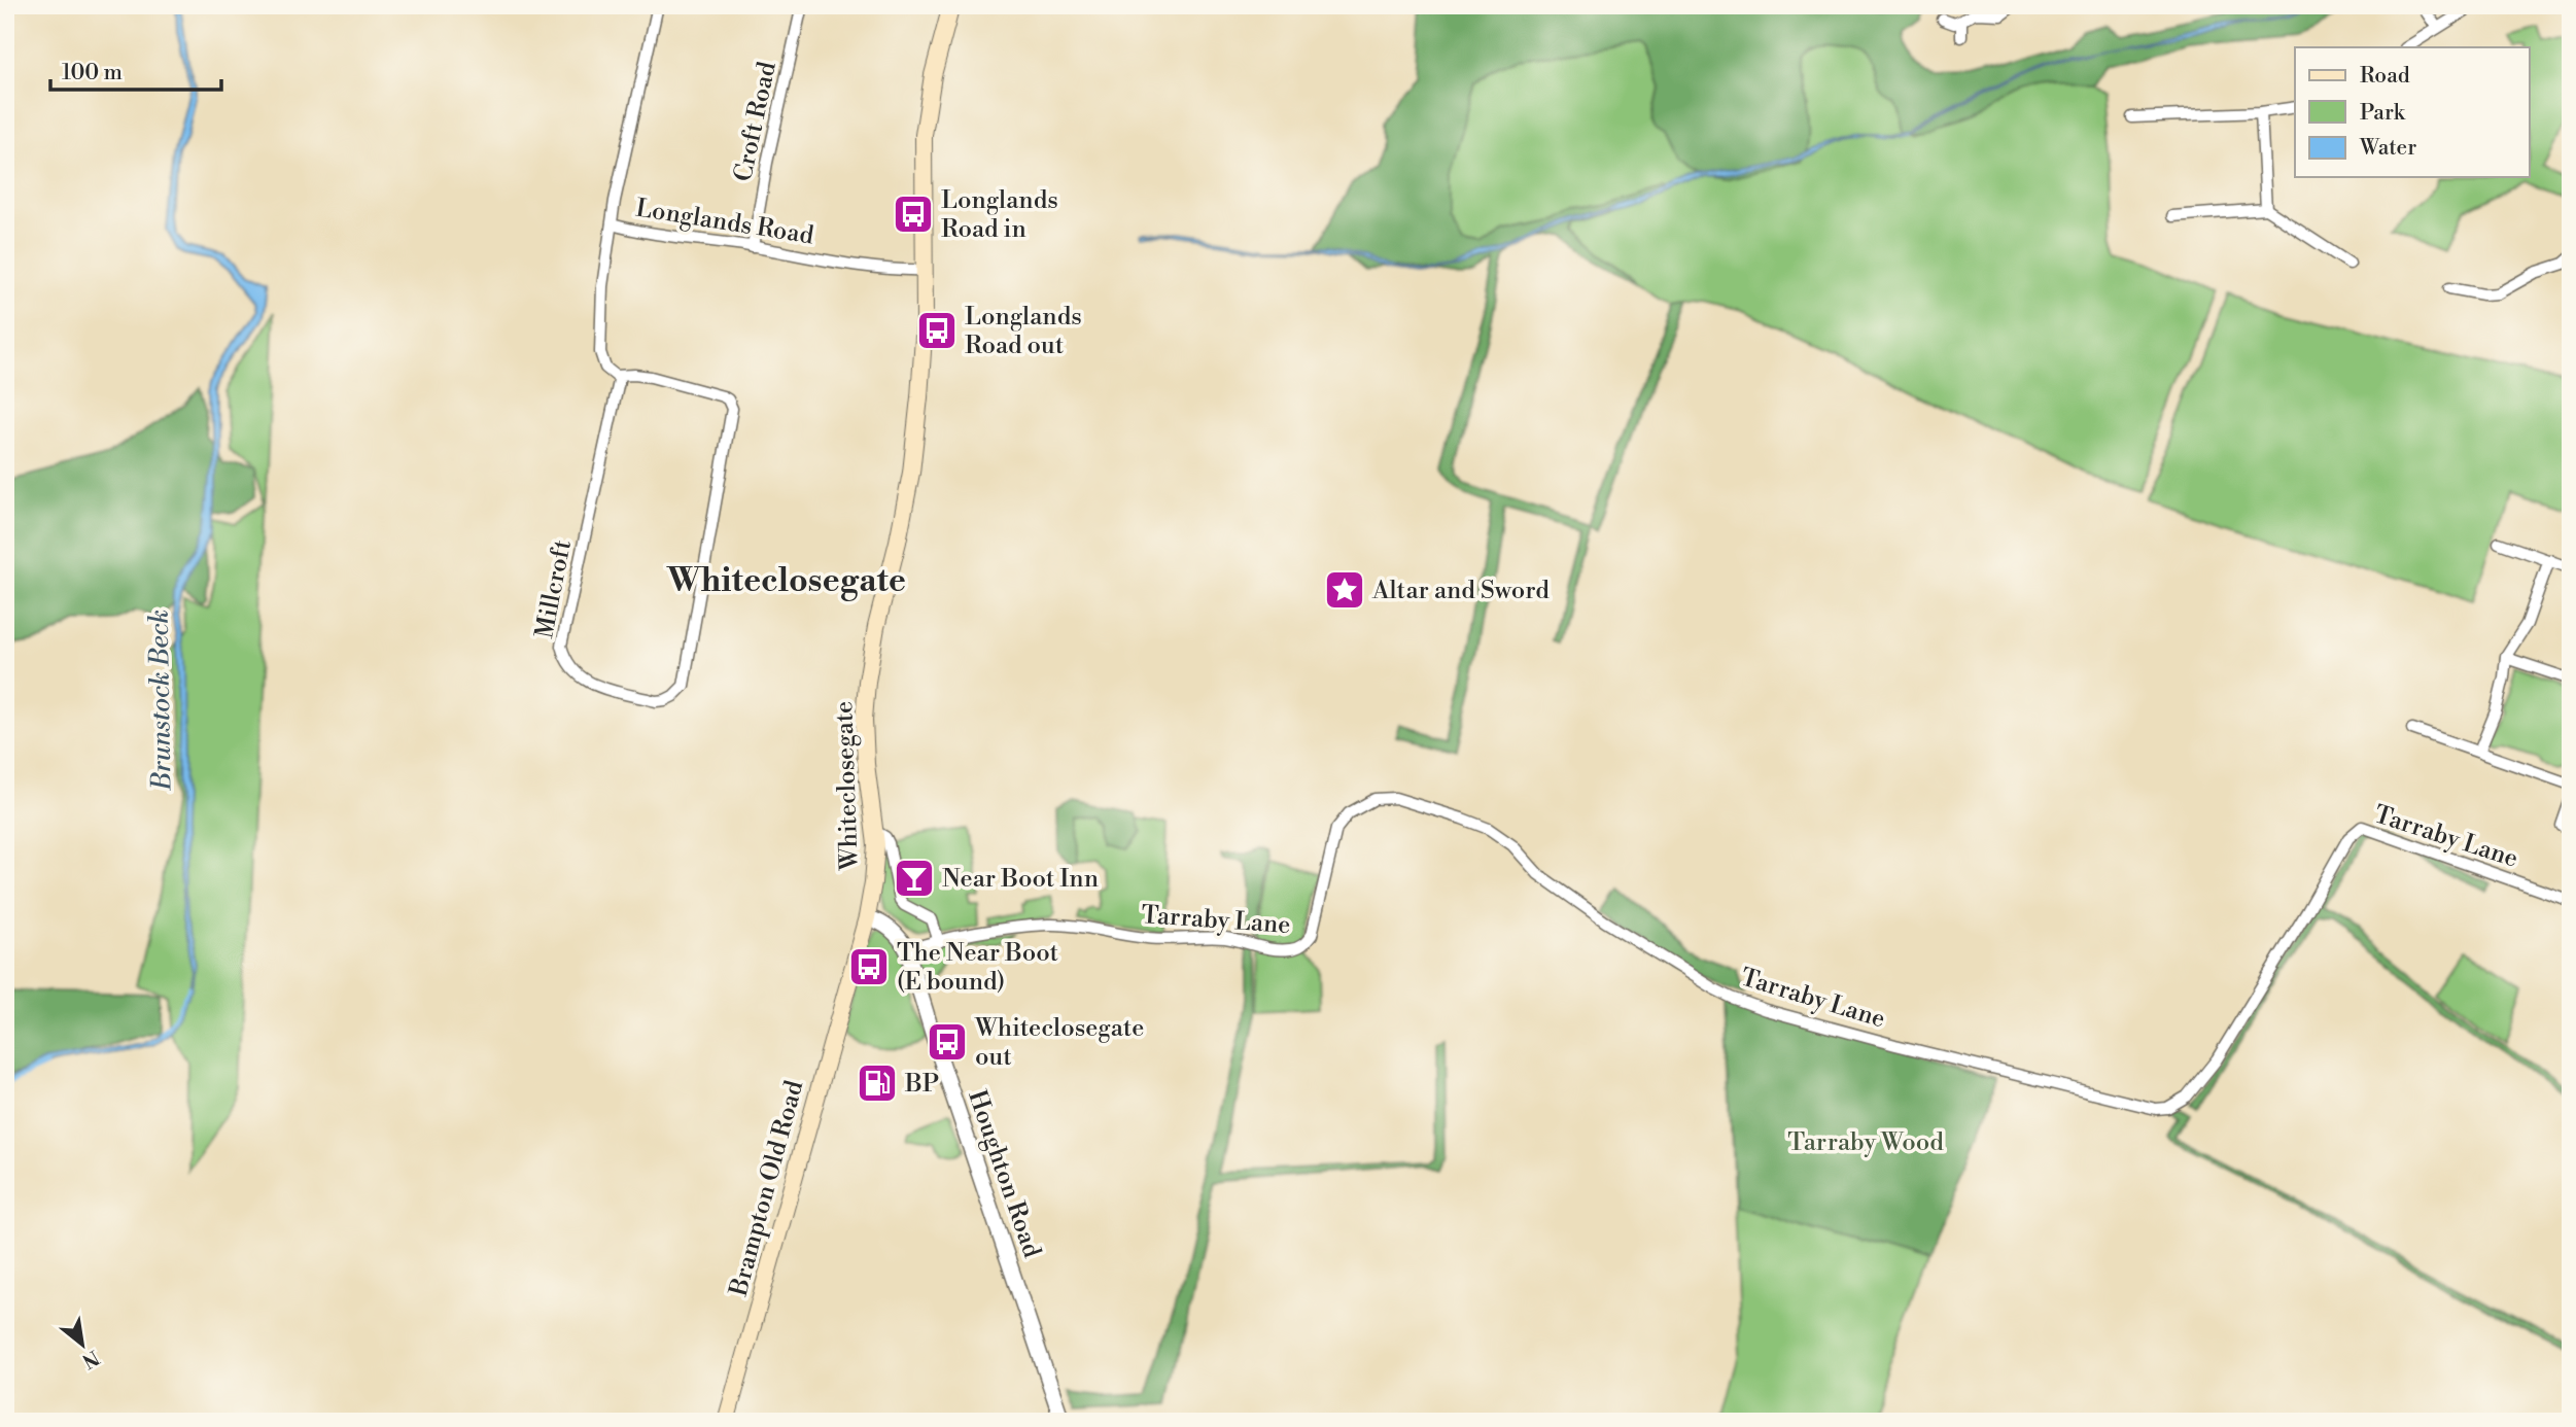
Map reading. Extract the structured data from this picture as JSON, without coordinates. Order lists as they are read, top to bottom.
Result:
{
  "streets": {
    "main road": ["Whiteclosegate", "Brampton Old Road"],
    "street": [
      "Croft Road",
      "Longlands Road",
      "Millcroft",
      "Tarraby Lane",
      "Houghton Road"
    ]
  },
  "crossings": [
    ["Croft Road", "Longlands Road"],
    ["Longlands Road", "Whiteclosegate"],
    ["Whiteclosegate", "Houghton Road"],
    ["Whiteclosegate", "Brampton Old Road"],
    ["Tarraby Lane", "Houghton Road"]
  ],
  "districts": ["Whiteclosegate"],
  "water": ["Brunstock Beck"],
  "parks": ["Tarraby Wood"],
  "places": {
    "bus stop": [
      "Longlands Road in",
      "Longlands Road out",
      "The Near Boot (E bound)",
      "Whiteclosegate out"
    ],
    "place": ["Altar and Sword"],
    "bar": ["Near Boot Inn"],
    "fuel station": ["BP"]
  },
  "legend": ["Road", "Park", "Water"],
  "scale_bar": "100 m",
  "north": "bottom right"
}
